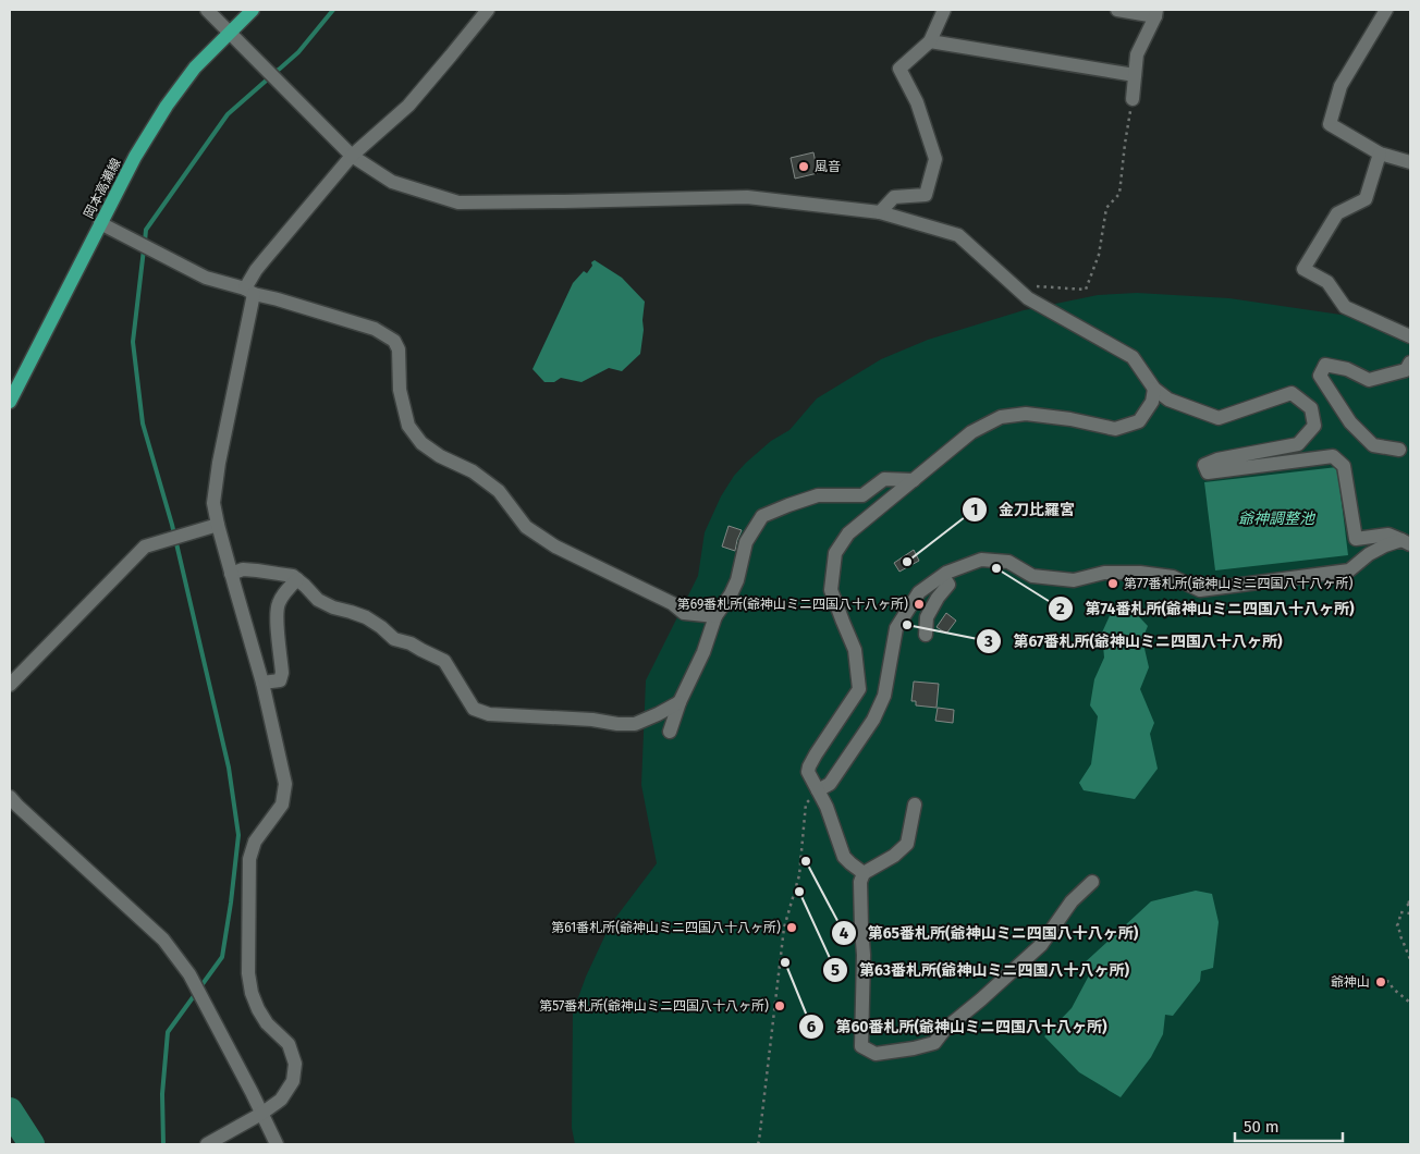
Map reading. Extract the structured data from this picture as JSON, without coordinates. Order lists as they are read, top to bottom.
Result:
{
  "streets": {
    "main road": ["岡本高瀬線"]
  },
  "water": ["爺神調整池"],
  "places": [
    "風音",
    "金刀比羅宮",
    "第74番札所(爺神山ミニ四国八十八ヶ所)",
    "第77番札所(爺神山ミニ四国八十八ヶ所)",
    "第69番札所(爺神山ミニ四国八十八ヶ所)",
    "第67番札所(爺神山ミニ四国八十八ヶ所)",
    "第65番札所(爺神山ミニ四国八十八ヶ所)",
    "第63番札所(爺神山ミニ四国八十八ヶ所)",
    "第61番札所(爺神山ミニ四国八十八ヶ所)",
    "第60番札所(爺神山ミニ四国八十八ヶ所)",
    "爺神山",
    "第57番札所(爺神山ミニ四国八十八ヶ所)"
  ],
  "scale_bar": "50 m"
}
